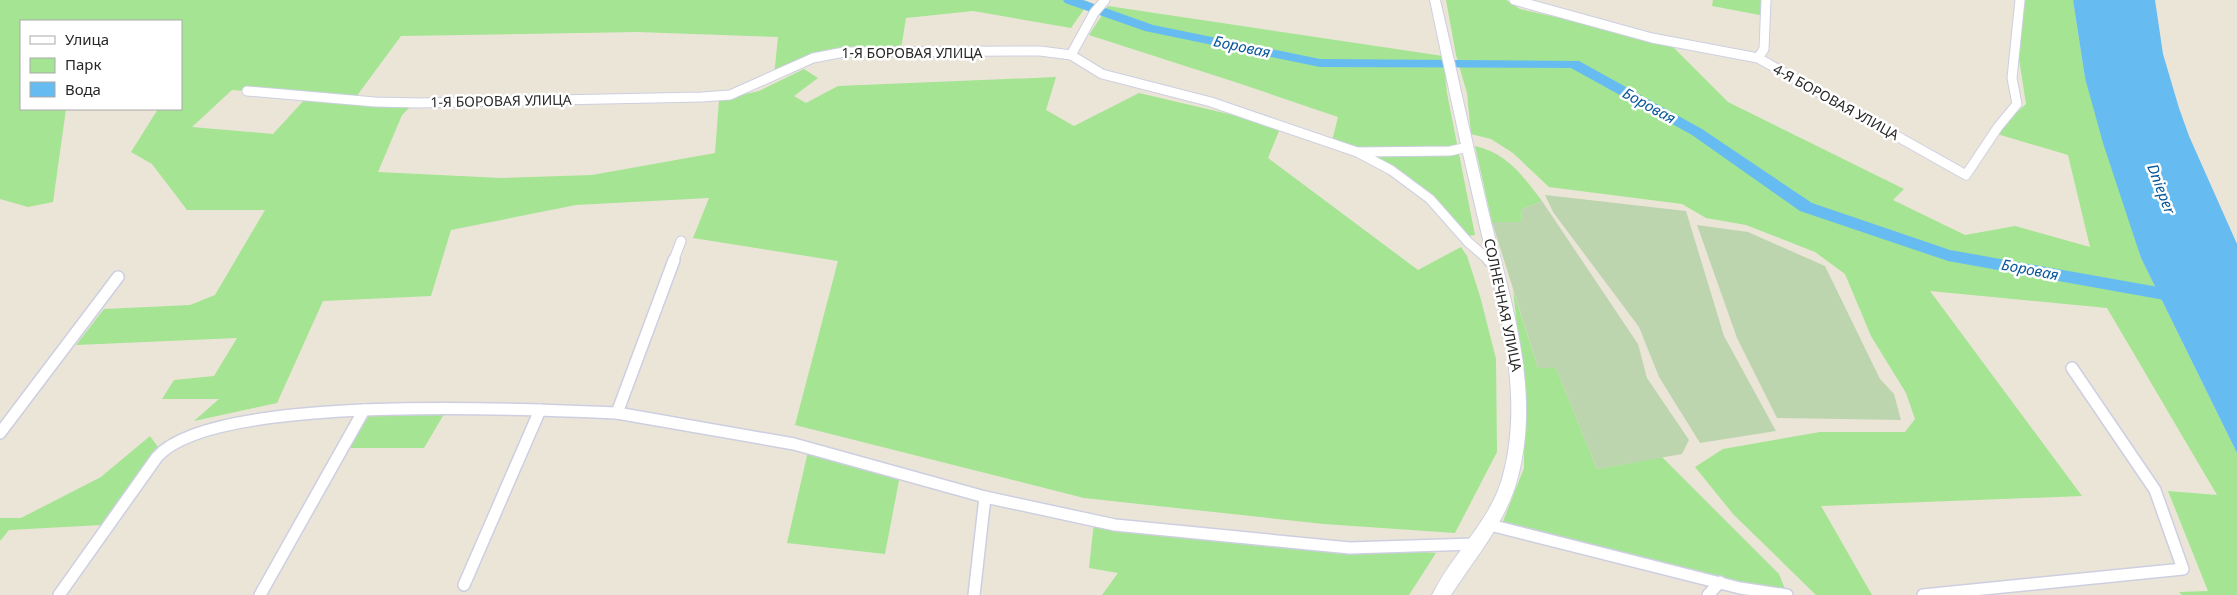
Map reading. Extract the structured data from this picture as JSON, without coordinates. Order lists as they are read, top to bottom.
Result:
{
  "streets": {
    "street": ["1-Я БОРОВАЯ УЛИЦА", "4-Я БОРОВАЯ УЛИЦА", "СОЛНЕЧНАЯ УЛИЦА"]
  },
  "crossings": [
    ["1-Я БОРОВАЯ УЛИЦА", "СОЛНЕЧНАЯ УЛИЦА"]
  ],
  "water": ["Боровая", "Dnieper"],
  "legend": ["Улица", "Парк", "Вода"]
}
